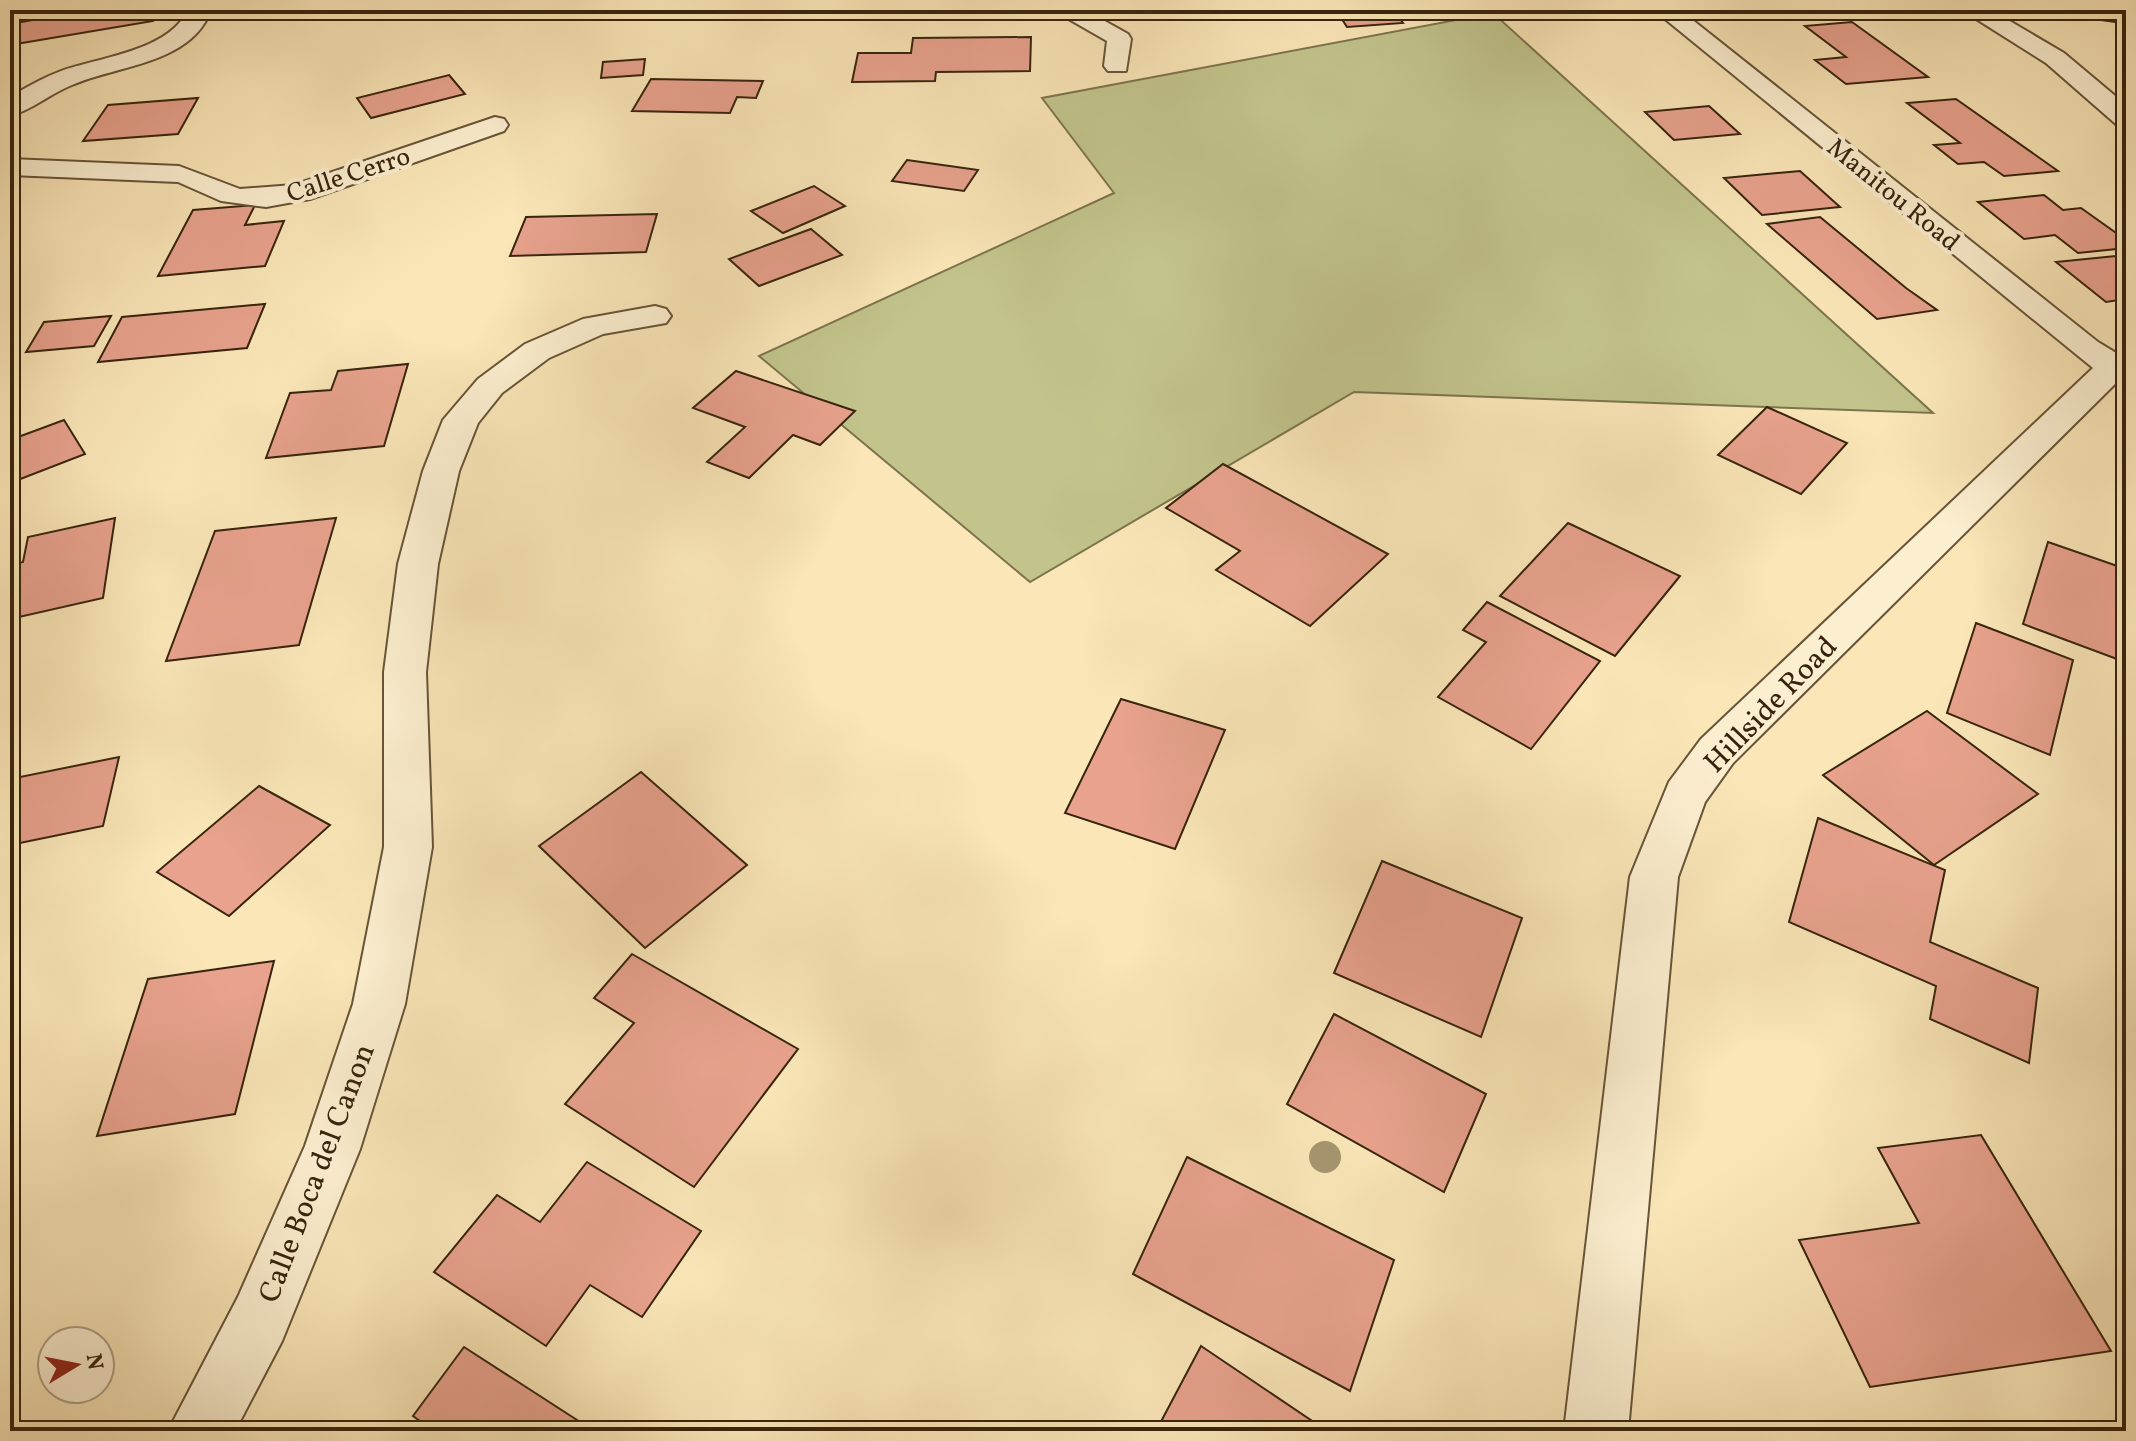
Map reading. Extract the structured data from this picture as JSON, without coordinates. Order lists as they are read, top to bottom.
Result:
{
  "streets": {
    "street": [
      "Calle Cerro",
      "Manitou Road",
      "Hillside Road",
      "Calle Boca del Canon"
    ]
  },
  "crossings": [
    ["Manitou Road", "Hillside Road"]
  ],
  "north": "right"
}
